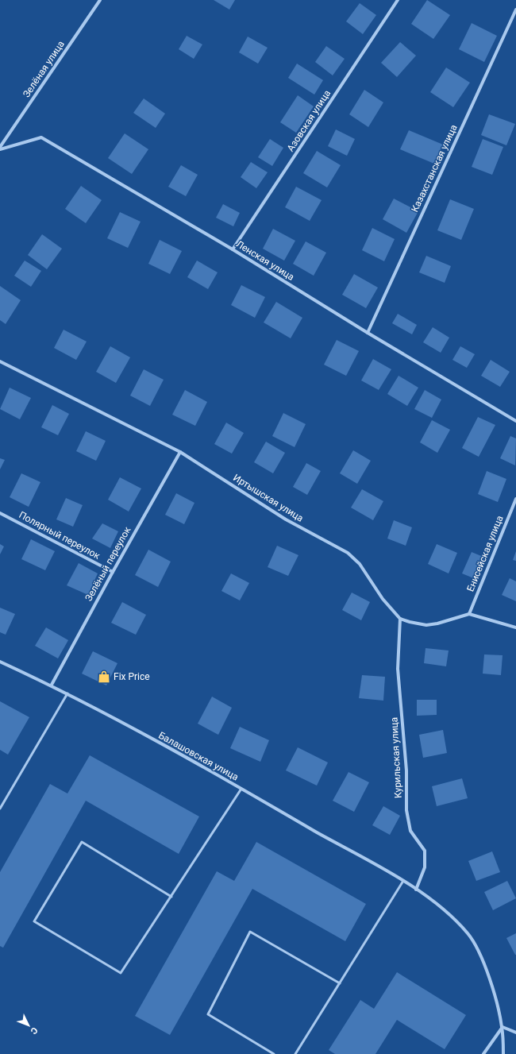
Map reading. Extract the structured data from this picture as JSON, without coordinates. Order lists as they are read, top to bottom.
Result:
{
  "streets": {
    "street": [
      "Зелёная улица",
      "Азовская улица",
      "Казахстанская улица",
      "Ленская улица",
      "Иртышская улица",
      "Полярный переулок",
      "Енисейская улица",
      "Зелёный переулок",
      "Балашовская улица",
      "Курильская улица"
    ]
  },
  "crossings": [
    ["Зелёная улица", "Ленская улица"],
    ["Азовская улица", "Ленская улица"],
    ["Казахстанская улица", "Ленская улица"],
    ["Иртышская улица", "Зелёный переулок"],
    ["Иртышская улица", "Курильская улица"],
    ["Полярный переулок", "Зелёный переулок"],
    ["Зелёный переулок", "Балашовская улица"],
    ["Балашовская улица", "Курильская улица"]
  ],
  "places": {
    "shop": ["Fix Price"]
  },
  "north": "bottom right"
}
